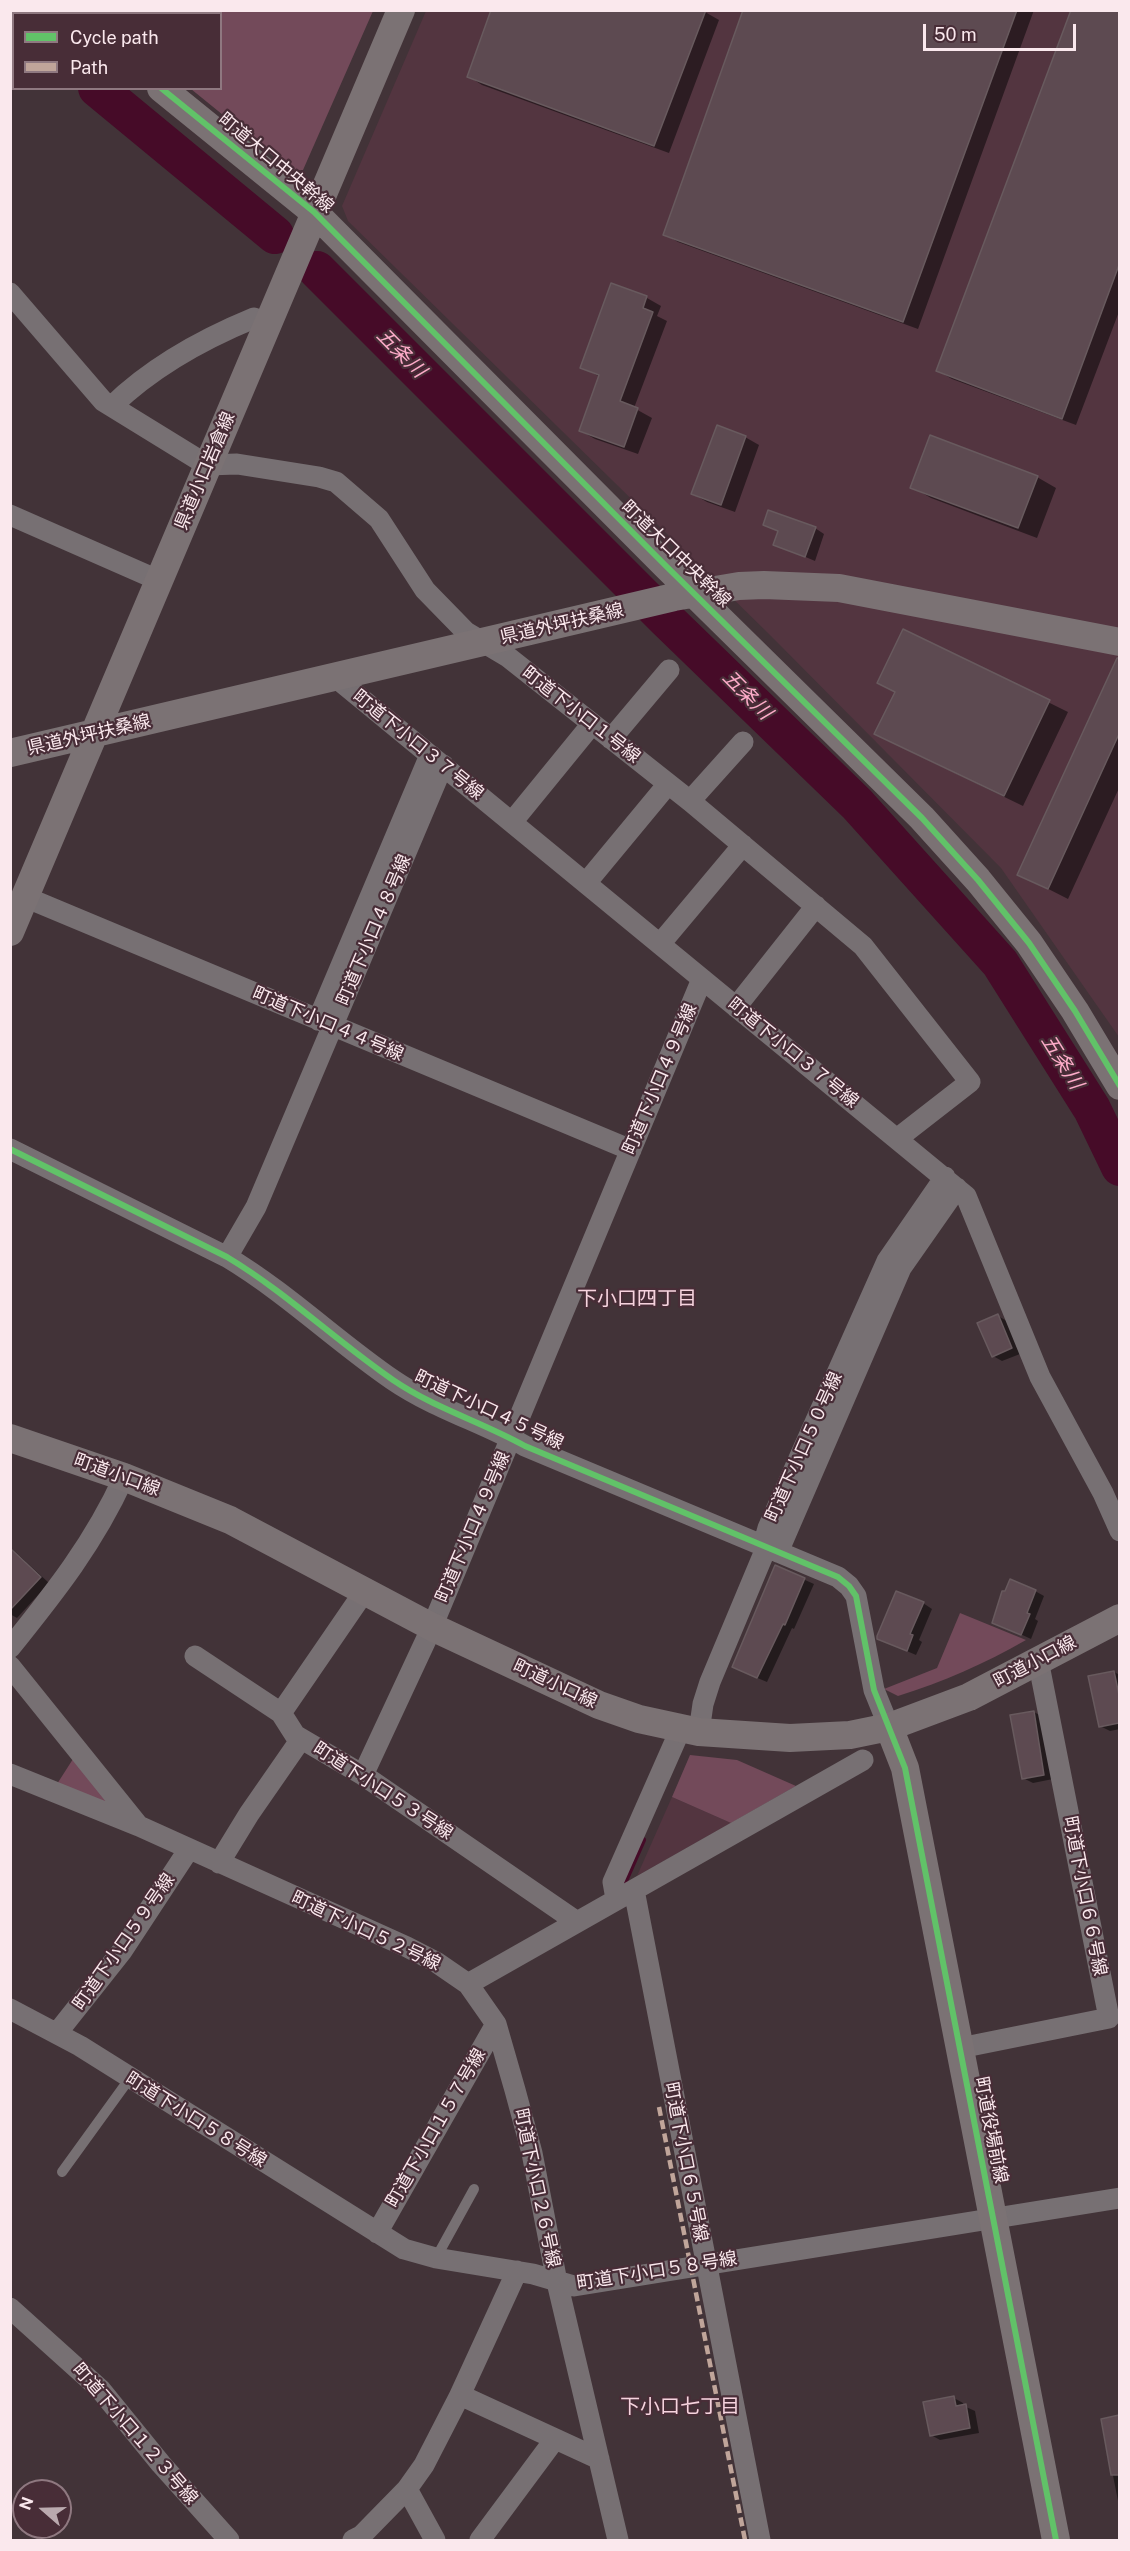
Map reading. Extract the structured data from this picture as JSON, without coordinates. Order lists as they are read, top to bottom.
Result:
{
  "streets": {
    "street": [
      "町道大口中央幹線",
      "県道小口岩倉線",
      "県道外坪扶桑線",
      "町道下小口１号線",
      "町道下小口３７号線",
      "町道下小口４８号線",
      "町道下小口４４号線",
      "町道下小口４９号線",
      "町道下小口４５号線",
      "町道下小口５０号線",
      "町道小口線",
      "町道下小口５３号線",
      "町道下小口６６号線",
      "町道下小口５２号線",
      "町道下小口５９号線",
      "町道下小口５８号線",
      "町道下小口１５７号線",
      "町道役場前線",
      "町道下小口６５号線",
      "町道下小口２６号線",
      "町道下小口１２３号線"
    ]
  },
  "crossings": [
    ["町道大口中央幹線", "県道小口岩倉線"],
    ["町道大口中央幹線", "県道外坪扶桑線"],
    ["県道小口岩倉線", "県道外坪扶桑線"],
    ["県道小口岩倉線", "町道下小口１号線"],
    ["県道小口岩倉線", "町道下小口４４号線"],
    ["県道外坪扶桑線", "町道下小口１号線"],
    ["県道外坪扶桑線", "町道下小口３７号線"],
    ["町道下小口１号線", "町道下小口３７号線"],
    ["町道下小口３７号線", "町道下小口４８号線"],
    ["町道下小口３７号線", "町道下小口４９号線"],
    ["町道下小口３７号線", "町道下小口５０号線"],
    ["町道下小口４８号線", "町道下小口４４号線"],
    ["町道下小口４８号線", "町道下小口４５号線"],
    ["町道下小口４４号線", "町道下小口４９号線"],
    ["町道下小口４９号線", "町道下小口４５号線"],
    ["町道下小口４９号線", "町道小口線"],
    ["町道下小口４９号線", "町道下小口５３号線"],
    ["町道下小口４５号線", "町道下小口５０号線"],
    ["町道下小口４５号線", "町道小口線"],
    ["町道下小口４５号線", "町道役場前線"],
    ["町道下小口５０号線", "町道小口線"],
    ["町道下小口５０号線", "町道下小口６５号線"],
    ["町道小口線", "町道下小口６６号線"],
    ["町道小口線", "町道役場前線"],
    ["町道下小口６６号線", "町道役場前線"],
    ["町道下小口５２号線", "町道下小口５９号線"],
    ["町道下小口５２号線", "町道下小口２６号線"],
    ["町道下小口５９号線", "町道下小口５８号線"],
    ["町道下小口５８号線", "町道下小口１５７号線"],
    ["町道下小口５８号線", "町道役場前線"],
    ["町道下小口５８号線", "町道下小口６５号線"],
    ["町道下小口５８号線", "町道下小口２６号線"],
    ["町道下小口１５７号線", "町道下小口２６号線"]
  ],
  "districts": ["下小口四丁目", "下小口七丁目"],
  "water": ["五条川"],
  "legend": ["Cycle path", "Path"],
  "scale_bar": "50 m",
  "north": "left"
}
